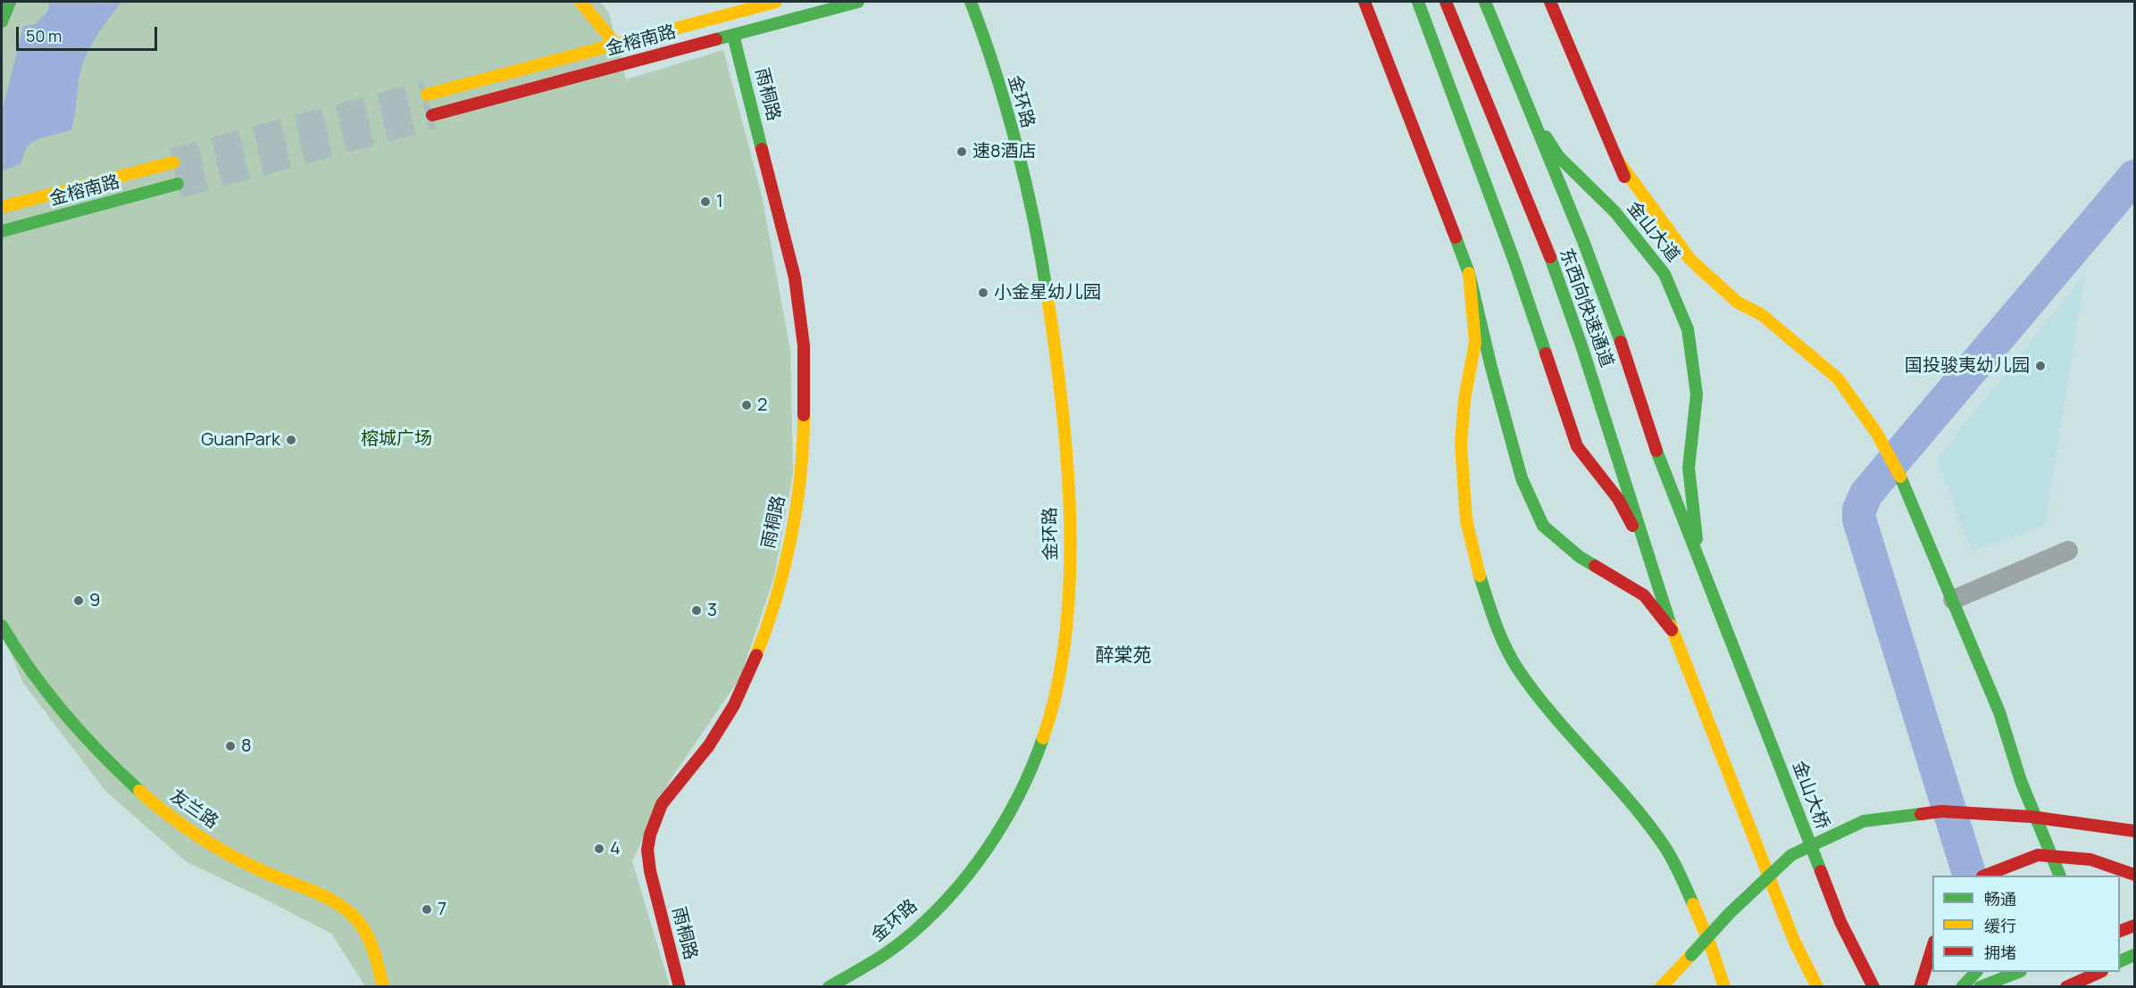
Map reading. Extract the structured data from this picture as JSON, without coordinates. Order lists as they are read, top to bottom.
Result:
{
  "streets": {
    "main road": [
      "金榕南路",
      "雨桐路",
      "金环路",
      "金山大道",
      "东西向快速通道",
      "金山大桥",
      "友兰路"
    ]
  },
  "crossings": [
    ["金榕南路", "雨桐路"],
    ["金山大道", "东西向快速通道"],
    ["东西向快速通道", "金山大桥"]
  ],
  "districts": ["醉棠苑"],
  "parks": ["榕城广场"],
  "places": [
    "速8酒店",
    "1",
    "小金星幼儿园",
    "国投骏夷幼儿园",
    "2",
    "GuanPark",
    "9",
    "3",
    "8",
    "4",
    "7"
  ],
  "legend": ["畅通", "缓行", "拥堵"],
  "scale_bar": "50 m"
}
